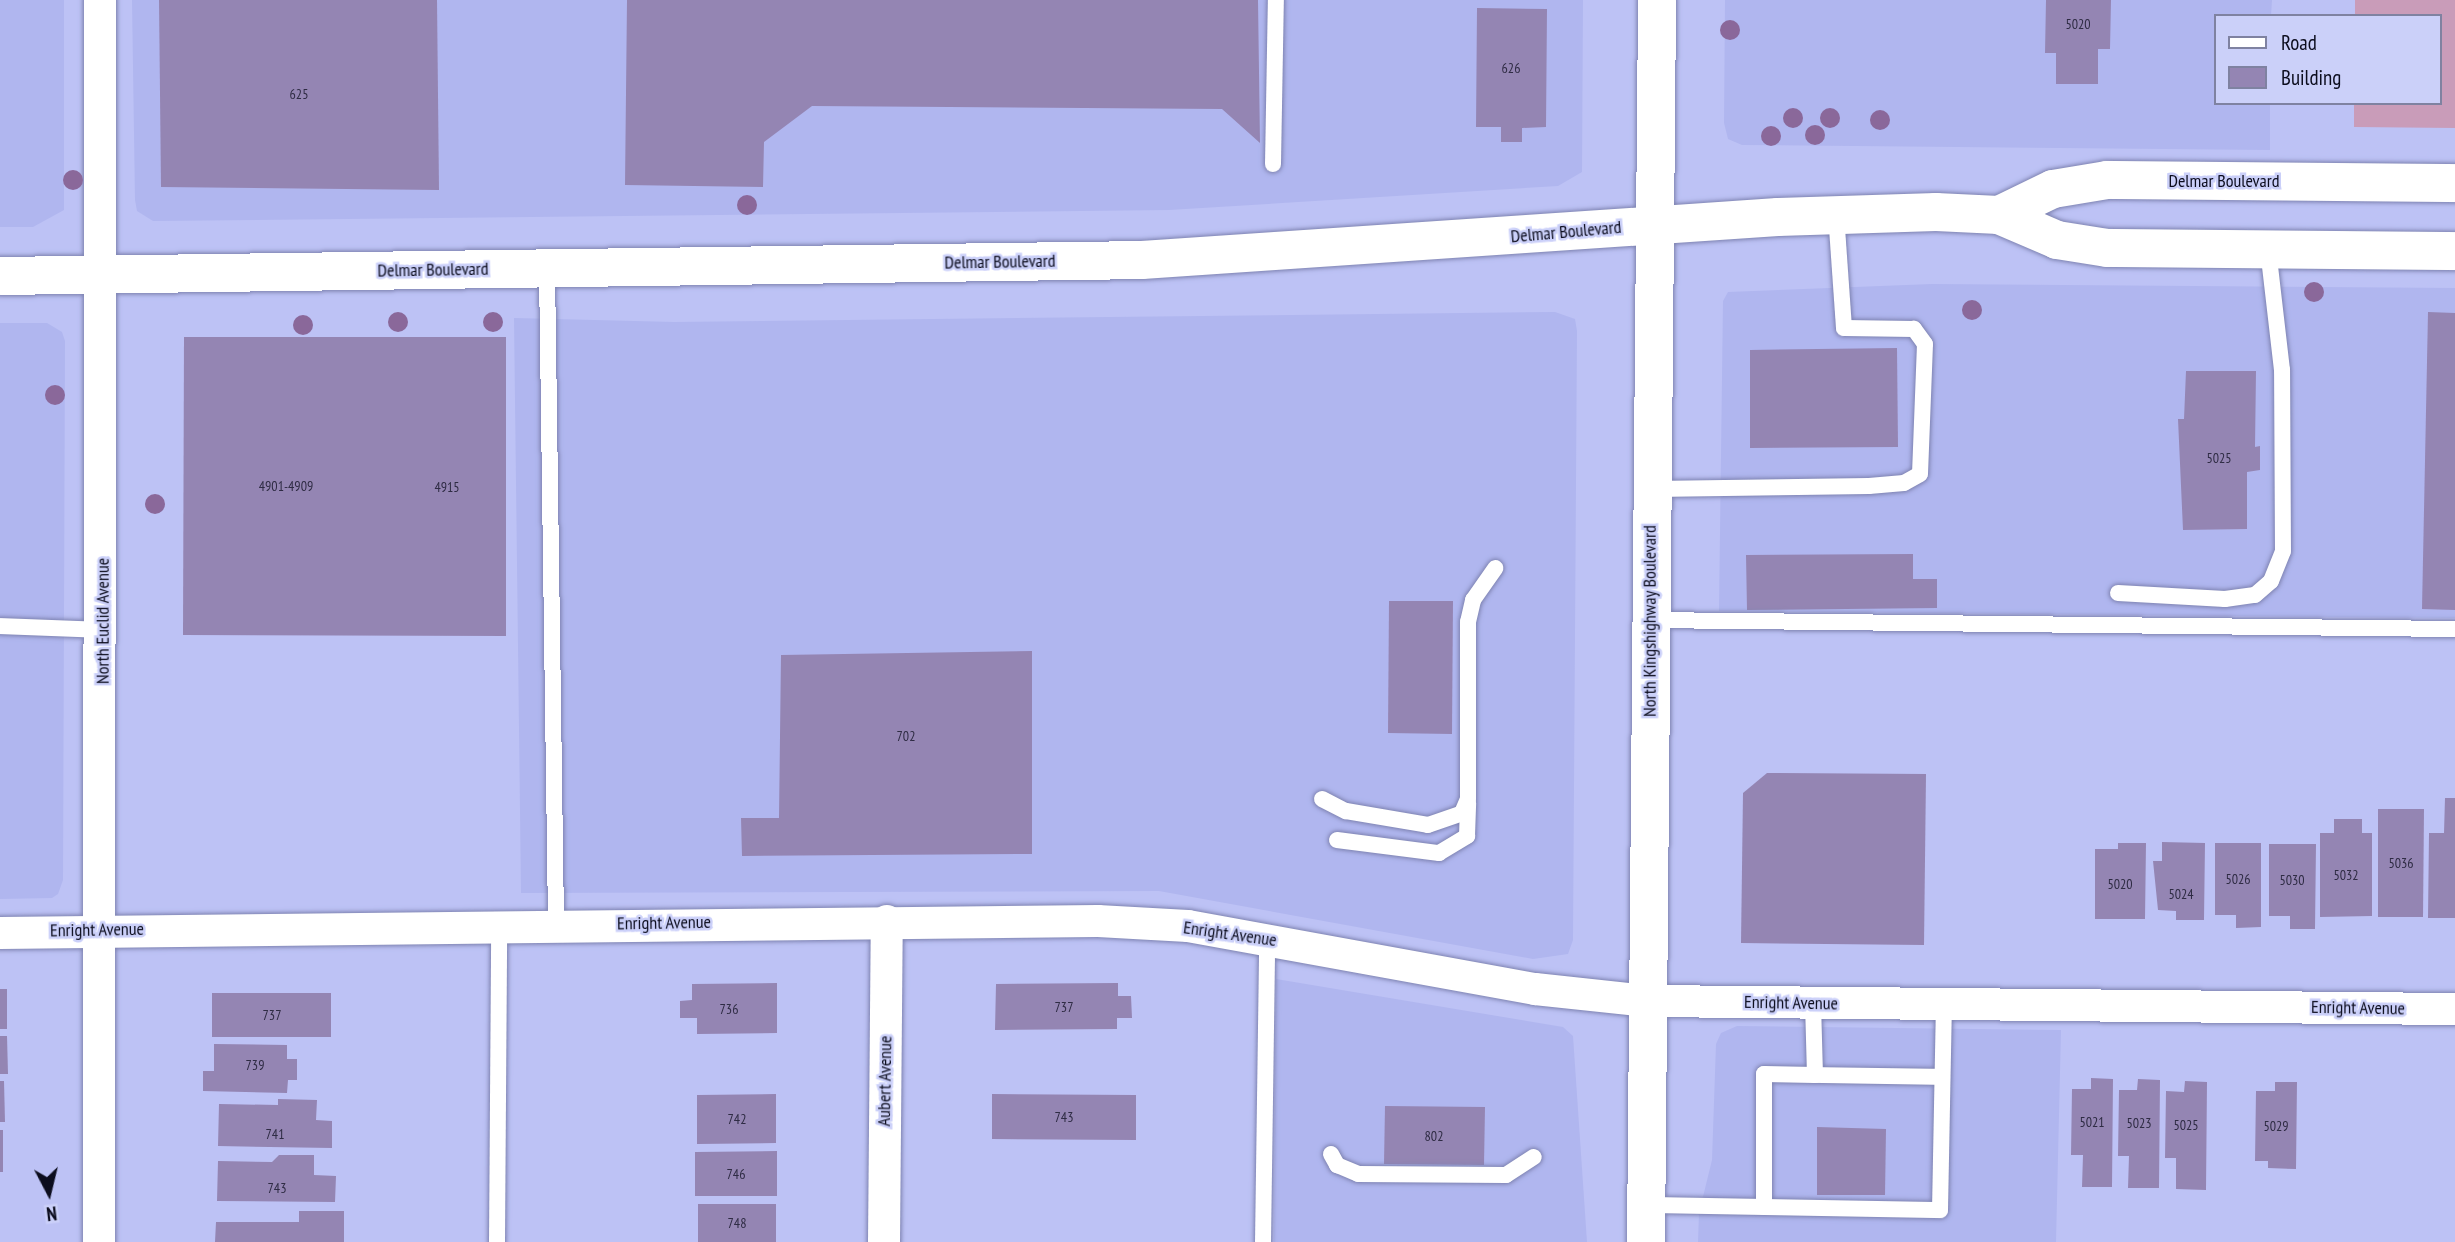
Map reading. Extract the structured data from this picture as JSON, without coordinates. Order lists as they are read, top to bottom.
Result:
{
  "streets": {
    "main road": ["Delmar Boulevard", "North Kingshighway Boulevard"],
    "street": ["North Euclid Avenue", "Enright Avenue", "Aubert Avenue"]
  },
  "crossings": [
    ["Delmar Boulevard", "North Euclid Avenue"],
    ["Delmar Boulevard", "North Kingshighway Boulevard"],
    ["North Euclid Avenue", "Enright Avenue"],
    ["North Kingshighway Boulevard", "Enright Avenue"],
    ["Enright Avenue", "Aubert Avenue"]
  ],
  "house_numbers": [
    "5020",
    "626",
    "625",
    "5025",
    "4901-4909",
    "4915",
    "702",
    "5036",
    "5032",
    "5026",
    "5030",
    "5020",
    "5024",
    "737",
    "736",
    "737",
    "739",
    "743",
    "742",
    "5021",
    "5023",
    "5025",
    "5029",
    "741",
    "802",
    "746",
    "743",
    "748"
  ],
  "legend": ["Road", "Building"],
  "north": "bottom"
}
